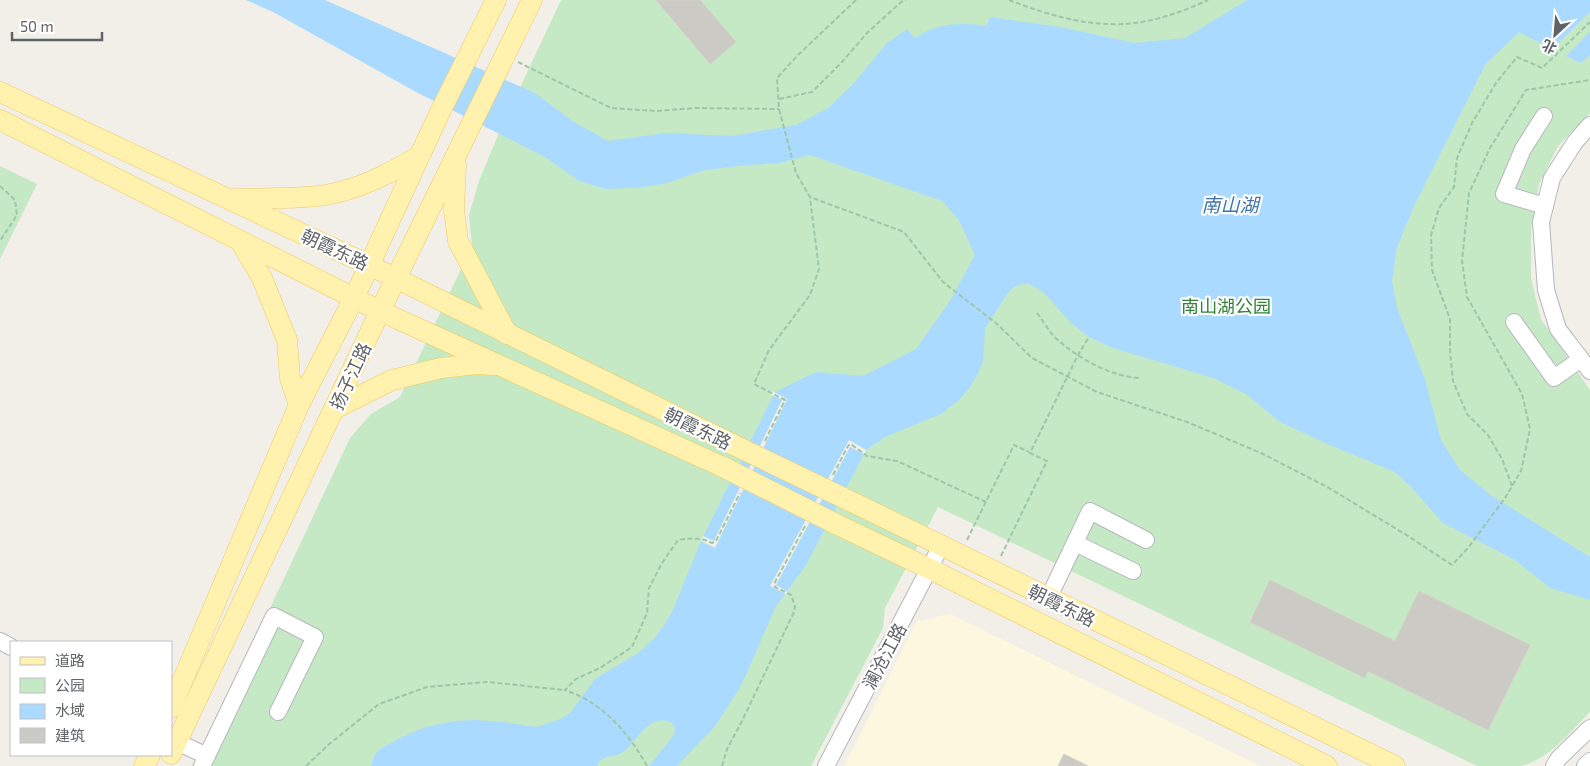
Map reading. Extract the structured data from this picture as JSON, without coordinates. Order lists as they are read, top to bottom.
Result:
{
  "streets": {
    "main road": ["朝霞东路", "扬子江路"],
    "street": ["澜沧江路"]
  },
  "crossings": [
    ["朝霞东路", "扬子江路"],
    ["朝霞东路", "澜沧江路"]
  ],
  "water": ["南山湖"],
  "parks": ["南山湖公园"],
  "legend": [
    "道路",
    "公园",
    "水域",
    "建筑"
  ],
  "scale_bar": "50 m",
  "north": "bottom left"
}
